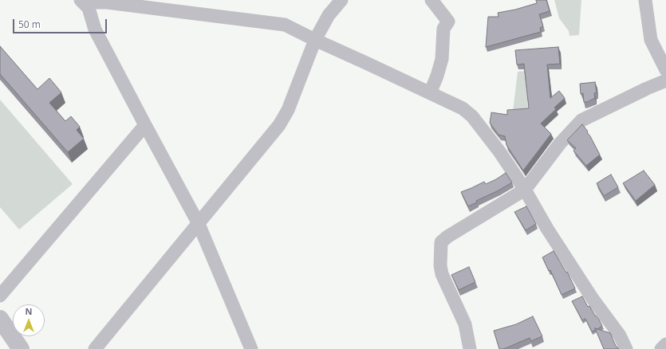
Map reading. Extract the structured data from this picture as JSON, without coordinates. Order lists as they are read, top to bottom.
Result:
{
  "scale_bar": "50 m",
  "north": "top"
}
